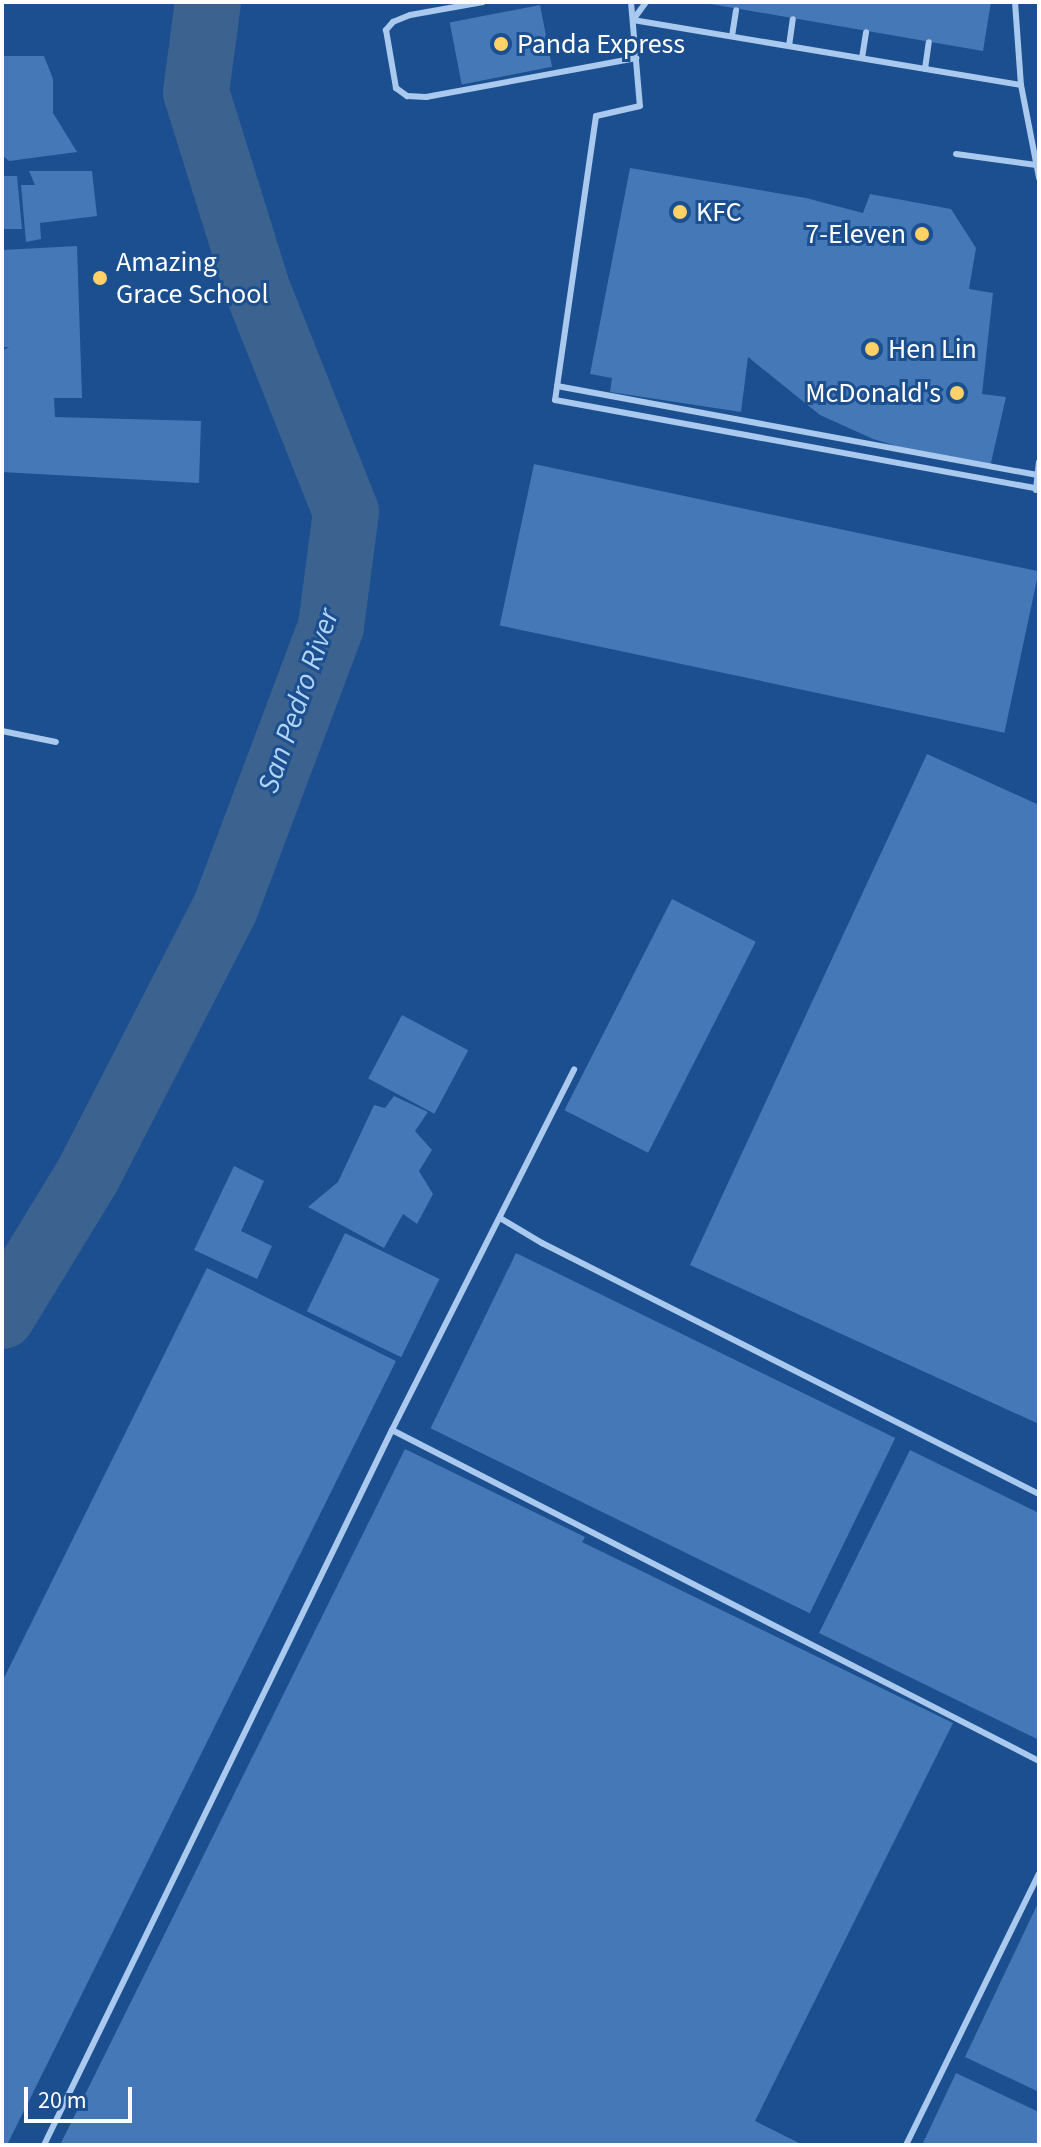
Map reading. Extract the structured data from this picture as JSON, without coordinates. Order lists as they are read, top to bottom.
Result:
{
  "water": ["San Pedro River"],
  "places": [
    "Panda Express",
    "KFC",
    "7-Eleven",
    "Amazing Grace School",
    "Hen Lin",
    "McDonald's"
  ],
  "scale_bar": "20 m"
}
